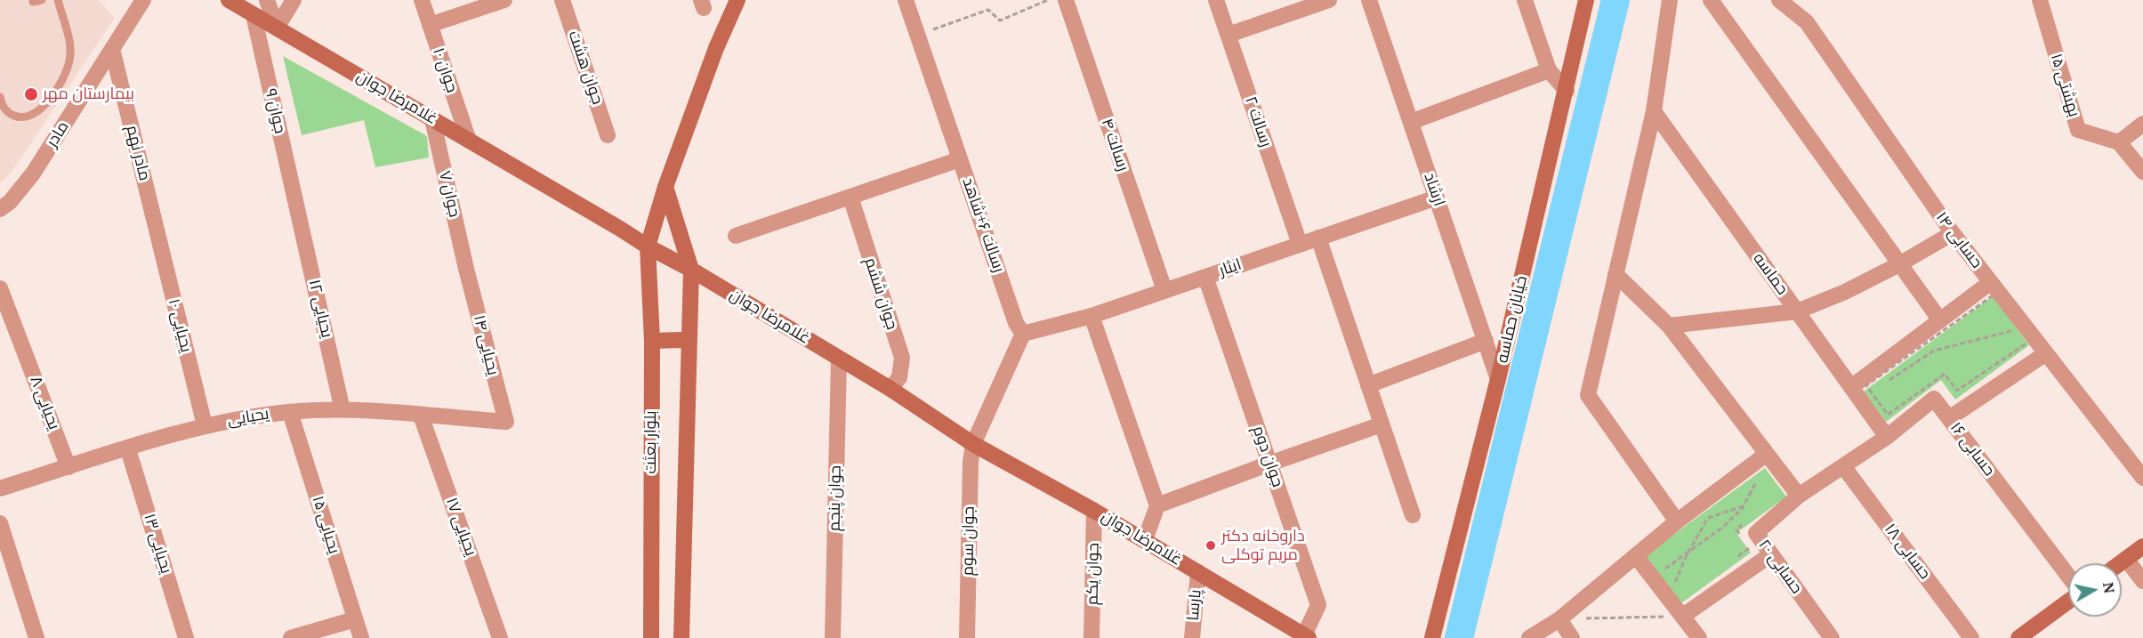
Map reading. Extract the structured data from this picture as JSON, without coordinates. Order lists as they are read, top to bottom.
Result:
{
  "streets": {
    "main road": ["غلامرضا جوان", "خیابان حماسه", "بلوار بعثت"],
    "street": [
      "جوان هشت",
      "جوان ۱۰",
      "بهشتی ۱۵",
      "جوان ۹",
      "رسالت ۲",
      "مادر",
      "رسالت ۴",
      "مادر نهم",
      "ارشاد",
      "جوان ۷",
      "رسالت ۶+شاهد",
      "حسابی ۱۴",
      "ایثار",
      "حماسه",
      "جوان ششم",
      "یحیایی ۱۲",
      "یحیایی ۱۰",
      "یحیایی ۱۴",
      "یحیایی ۸",
      "یحیایی",
      "حسابی ۱۶",
      "جوان دوم",
      "جوان پنجم",
      "یحیایی ۱۵",
      "یحیایی ۱۷",
      "جوان سوم",
      "یحیایی ۱۳",
      "حسابی ۱۸",
      "حسابی ۲۰",
      "جوان یکم",
      "پارسا"
    ]
  },
  "crossings": [
    ["جوان ۱۰", "غلامرضا جوان"],
    ["غلامرضا جوان", "جوان ۹"],
    ["غلامرضا جوان", "جوان ۷"],
    ["غلامرضا جوان", "جوان ششم"],
    ["غلامرضا جوان", "بلوار بعثت"],
    ["غلامرضا جوان", "جوان دوم"],
    ["غلامرضا جوان", "جوان پنجم"],
    ["غلامرضا جوان", "جوان سوم"],
    ["غلامرضا جوان", "جوان یکم"],
    ["غلامرضا جوان", "پارسا"],
    ["جوان ۹", "یحیایی ۱۲"],
    ["رسالت ۲", "ایثار"],
    ["مادر", "مادر نهم"],
    ["رسالت ۴", "ایثار"],
    ["مادر نهم", "یحیایی ۱۰"],
    ["ارشاد", "ایثار"],
    ["ارشاد", "خیابان حماسه"],
    ["جوان ۷", "یحیایی ۱۴"],
    ["رسالت ۶+شاهد", "ایثار"],
    ["ایثار", "جوان دوم"],
    ["حماسه", "حسابی ۱۶"],
    ["یحیایی ۱۲", "یحیایی"],
    ["یحیایی ۱۰", "یحیایی"],
    ["یحیایی ۱۴", "یحیایی"],
    ["یحیایی ۸", "یحیایی"],
    ["یحیایی", "یحیایی ۱۵"],
    ["یحیایی", "یحیایی ۱۷"],
    ["یحیایی", "یحیایی ۱۳"],
    ["حسابی ۱۶", "حسابی ۱۸"],
    ["حسابی ۱۶", "حسابی ۲۰"],
    ["حسابی ۱۸", "حسابی ۲۰"]
  ],
  "places": ["بیمارستان مهر", "داروخانه دکتر مریم توکلی"],
  "north": "right"
}
